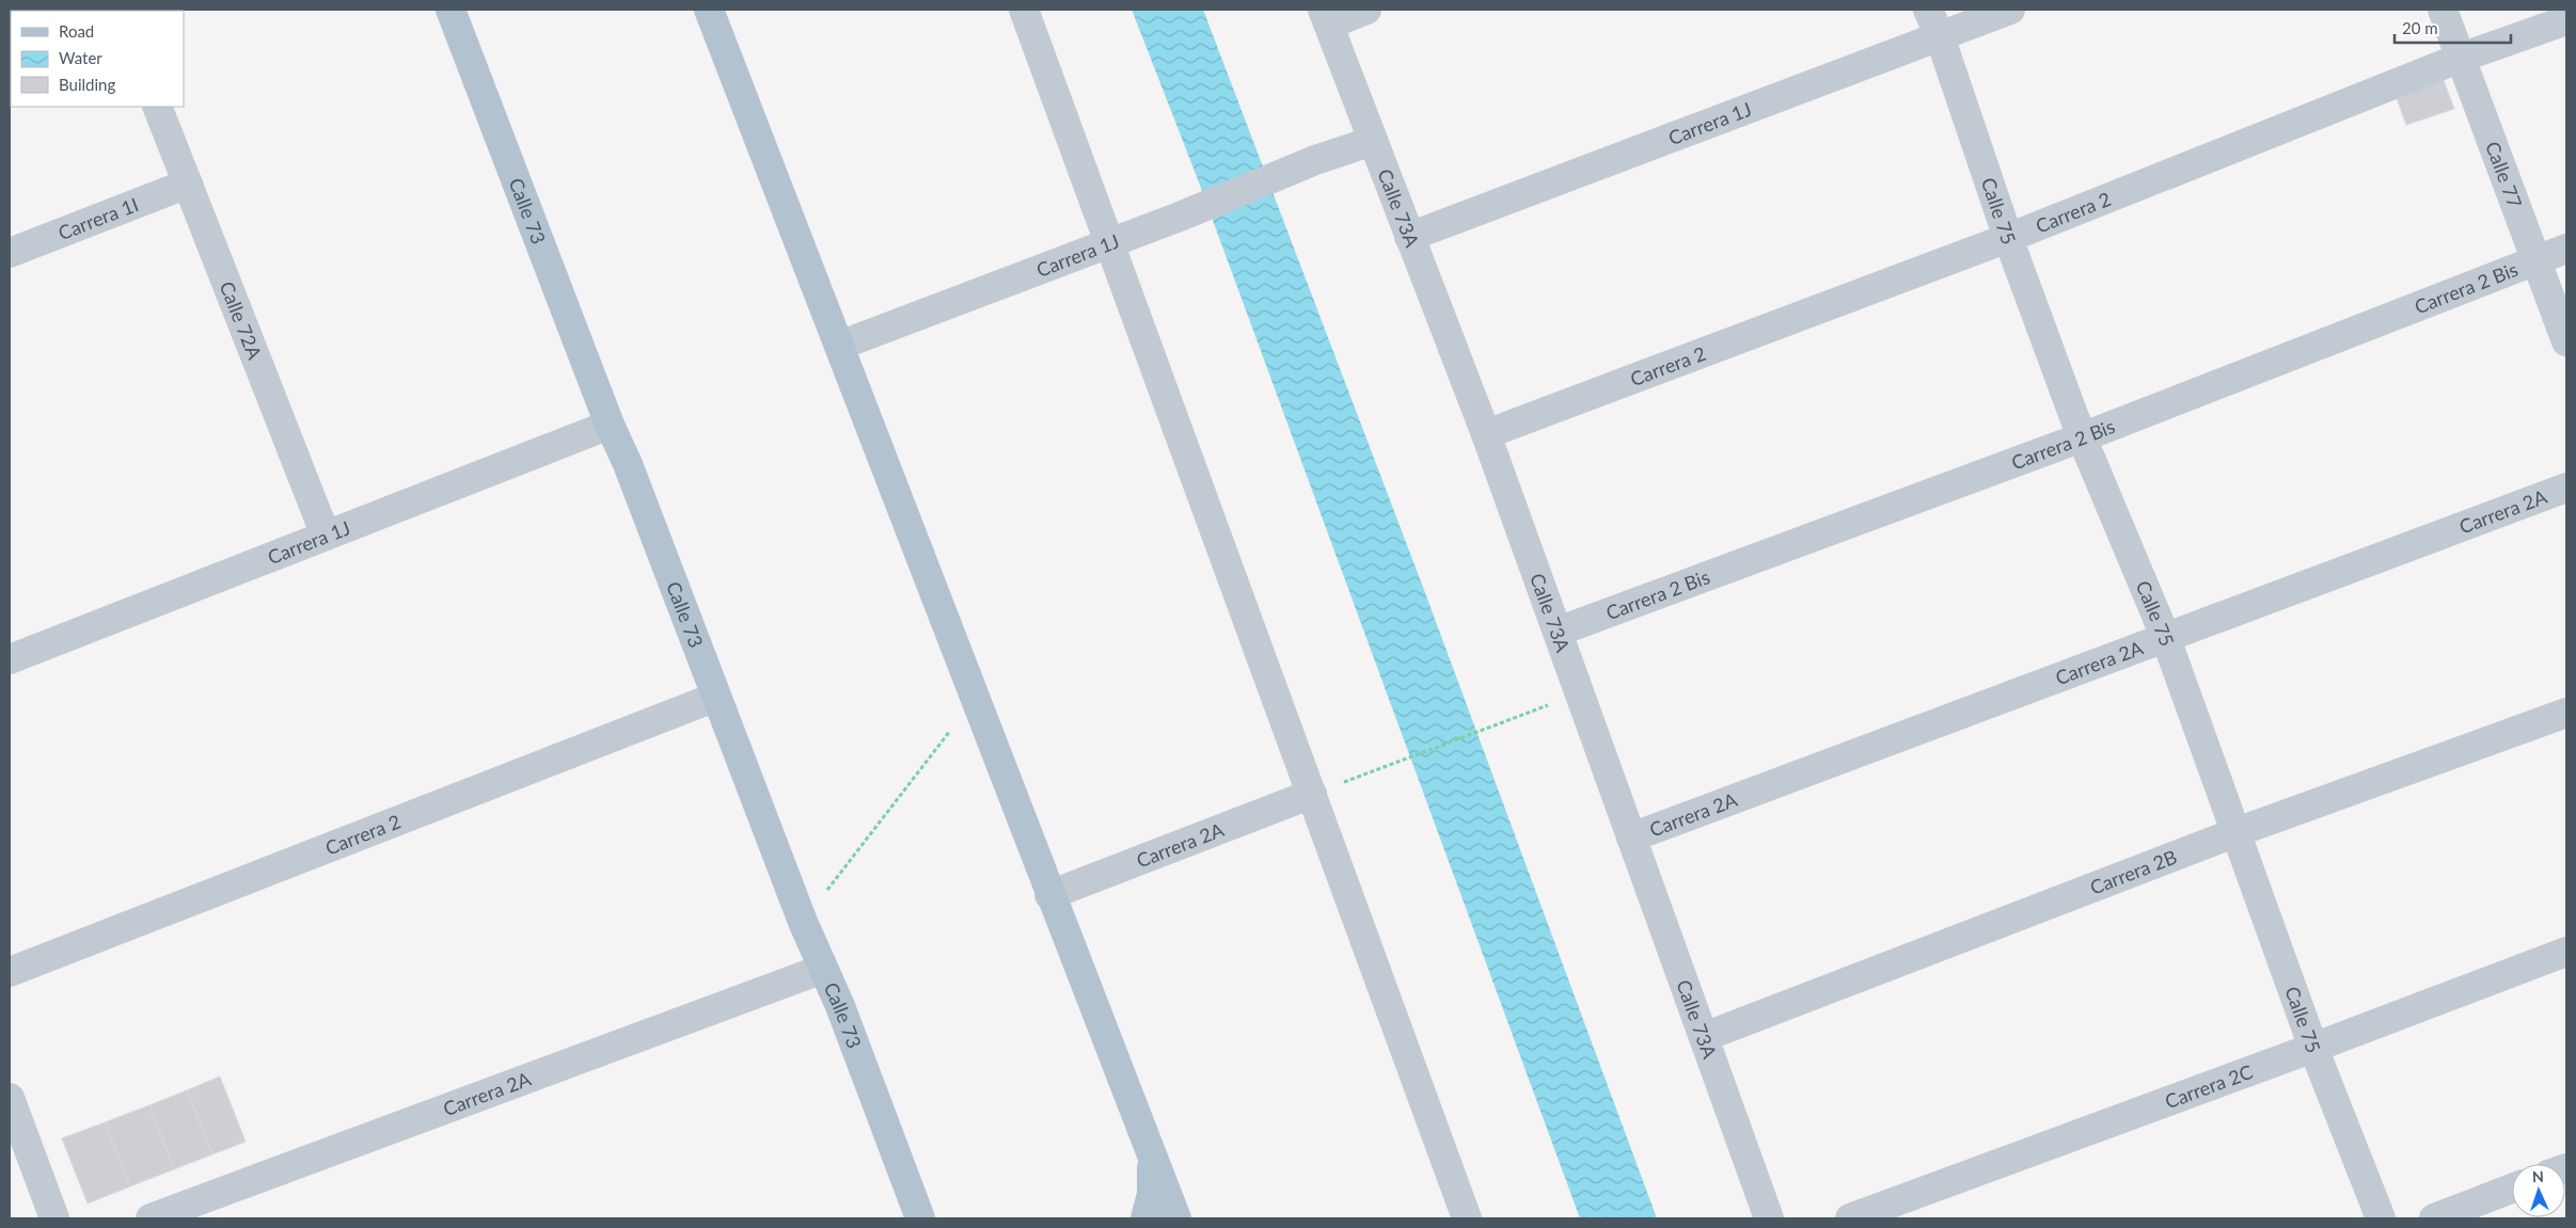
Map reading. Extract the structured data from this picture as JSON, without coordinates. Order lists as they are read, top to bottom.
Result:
{
  "streets": {
    "main road": ["Calle 73"],
    "street": [
      "Carrera 1J",
      "Calle 77",
      "Calle 73A",
      "Calle 75",
      "Carrera 2",
      "Carrera 1I",
      "Carrera 2 Bis",
      "Calle 72A",
      "Carrera 2A",
      "Carrera 2B",
      "Carrera 2C"
    ]
  },
  "crossings": [
    ["Carrera 1J", "Calle 73A"],
    ["Carrera 1J", "Calle 73"],
    ["Carrera 1J", "Calle 75"],
    ["Carrera 1J", "Calle 72A"],
    ["Calle 77", "Carrera 2"],
    ["Calle 77", "Carrera 2 Bis"],
    ["Calle 73A", "Carrera 2"],
    ["Calle 73A", "Carrera 2 Bis"],
    ["Calle 73A", "Carrera 2A"],
    ["Calle 73A", "Carrera 2B"],
    ["Calle 73", "Carrera 2"],
    ["Calle 73", "Carrera 2A"],
    ["Calle 75", "Carrera 2"],
    ["Calle 75", "Carrera 2 Bis"],
    ["Calle 75", "Carrera 2A"],
    ["Calle 75", "Carrera 2B"],
    ["Calle 75", "Carrera 2C"],
    ["Carrera 1I", "Calle 72A"]
  ],
  "legend": ["Road", "Water", "Building"],
  "scale_bar": "20 m",
  "north": "top"
}
